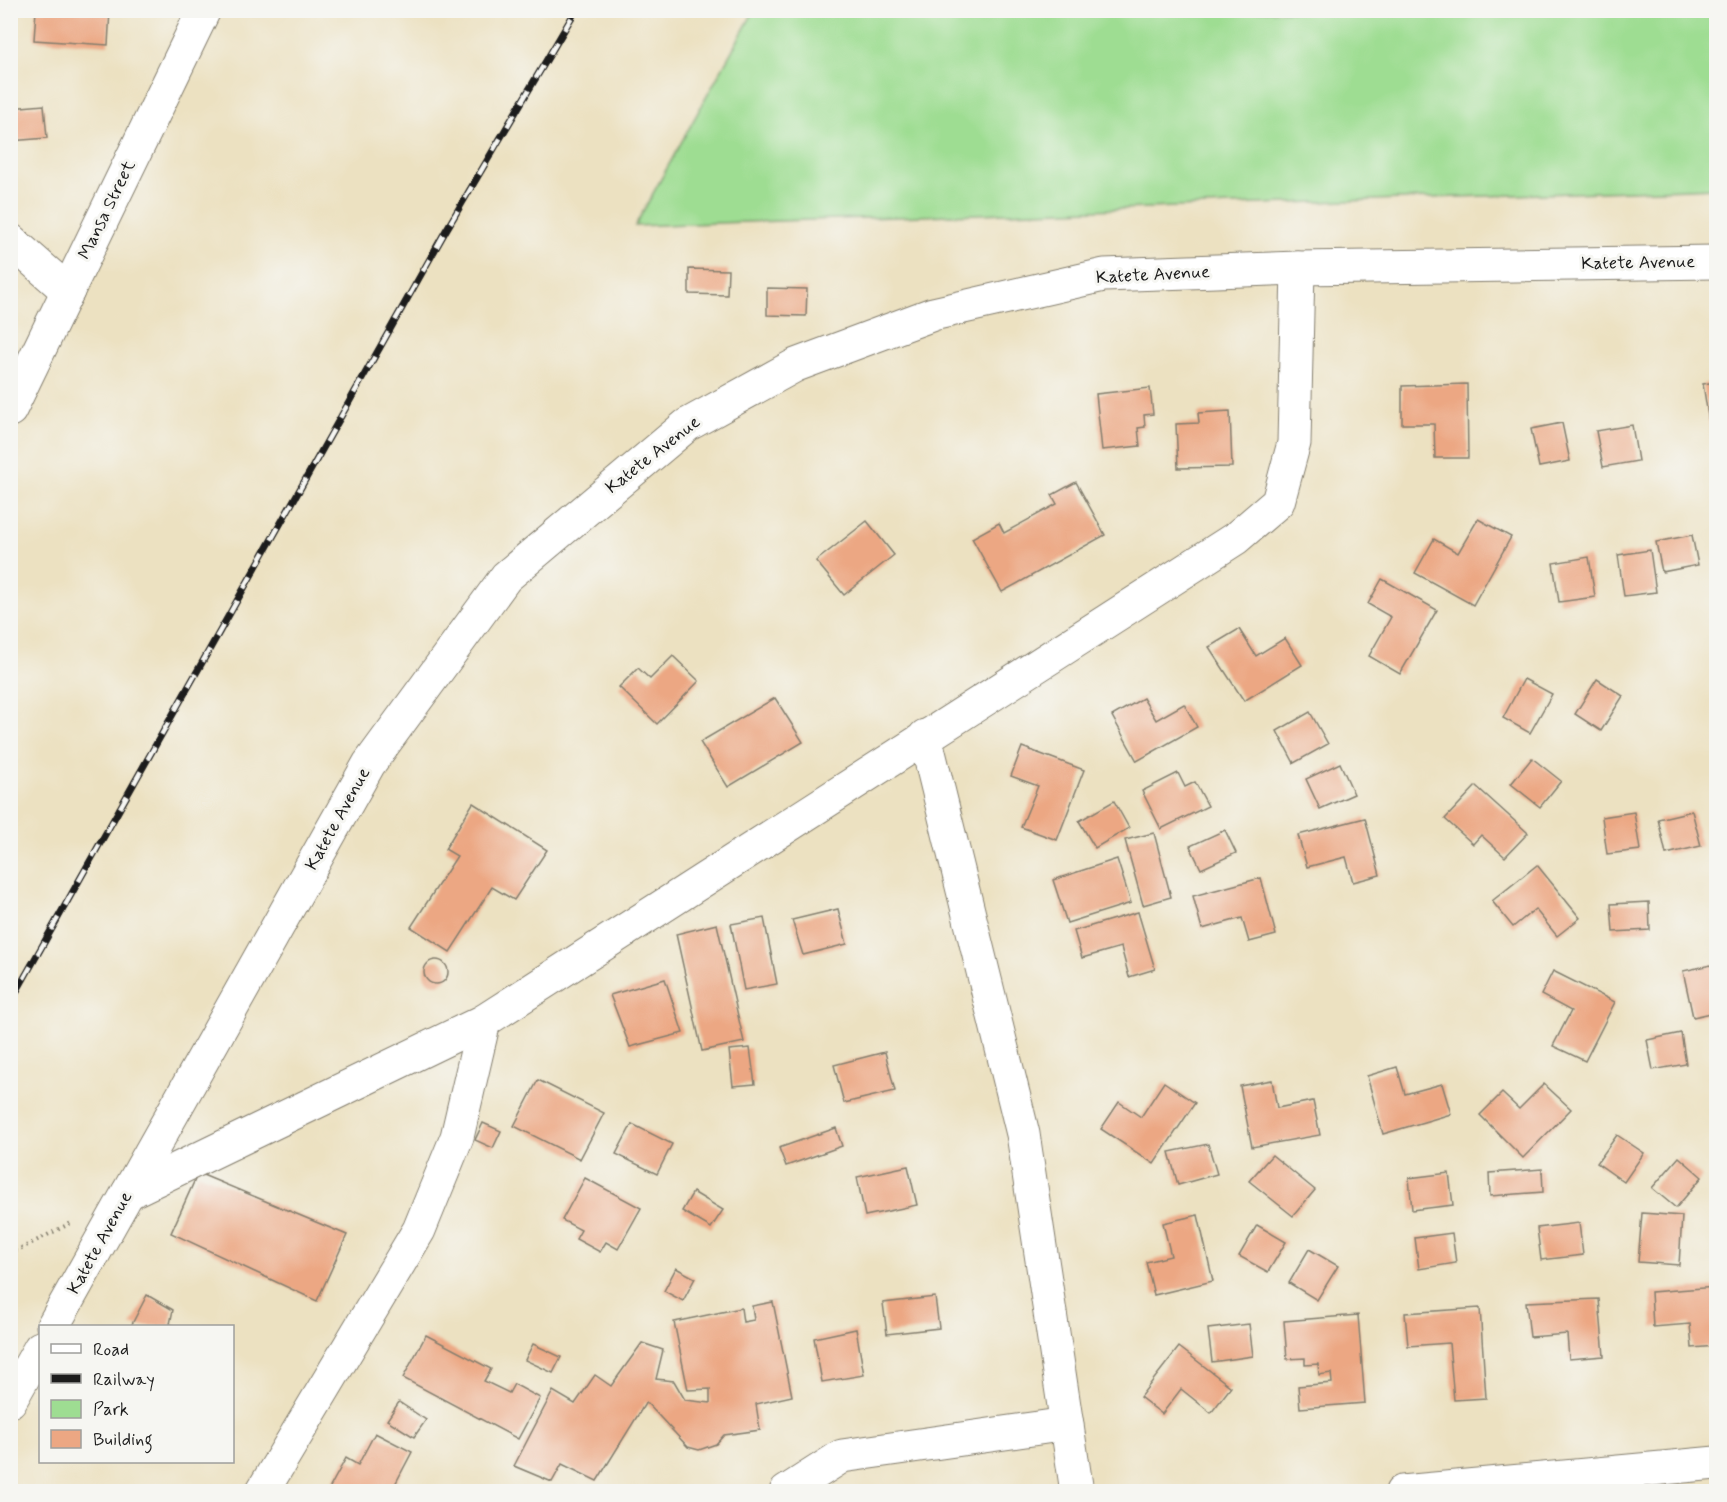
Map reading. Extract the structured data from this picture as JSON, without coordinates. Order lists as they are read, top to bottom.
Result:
{
  "streets": {
    "street": ["Mansa Street", "Katete Avenue"]
  },
  "legend": [
    "Road",
    "Railway",
    "Park",
    "Building"
  ]
}
